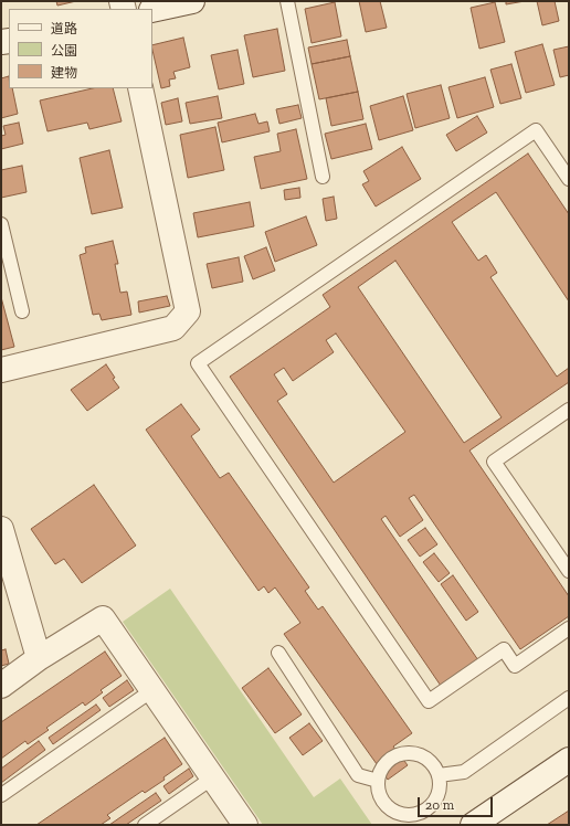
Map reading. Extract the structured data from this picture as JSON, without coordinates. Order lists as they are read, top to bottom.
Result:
{
  "legend": ["道路", "公園", "建物"],
  "scale_bar": "20 m"
}
